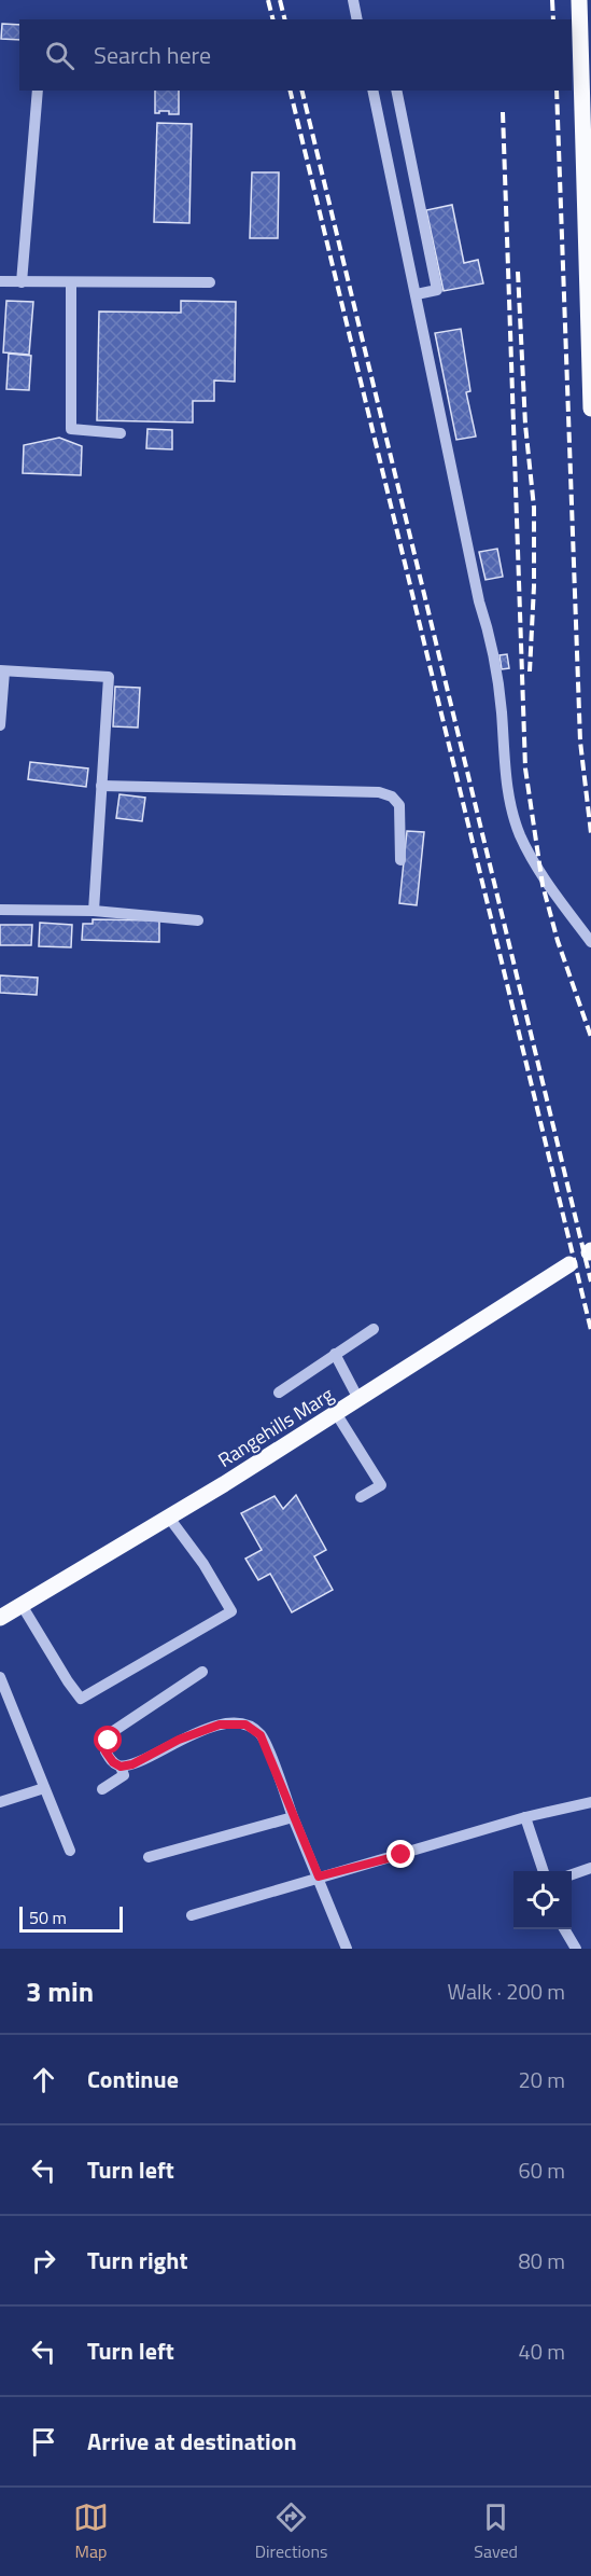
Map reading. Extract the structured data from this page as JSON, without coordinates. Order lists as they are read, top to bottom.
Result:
{
  "streets": {
    "main road": ["Rangehills Marg"]
  },
  "scale_bar": "50 m",
  "page": {
    "search": "Search here",
    "scale": "50 m",
    "heading": ["3 min", "Walk · 200 m"],
    "list": [
      ["Continue", "20 m"],
      ["Turn left", "60 m"],
      ["Turn right", "80 m"],
      ["Turn left", "40 m"],
      "Arrive at destination"
    ],
    "nav": ["Map", "Directions", "Saved"]
  }
}
